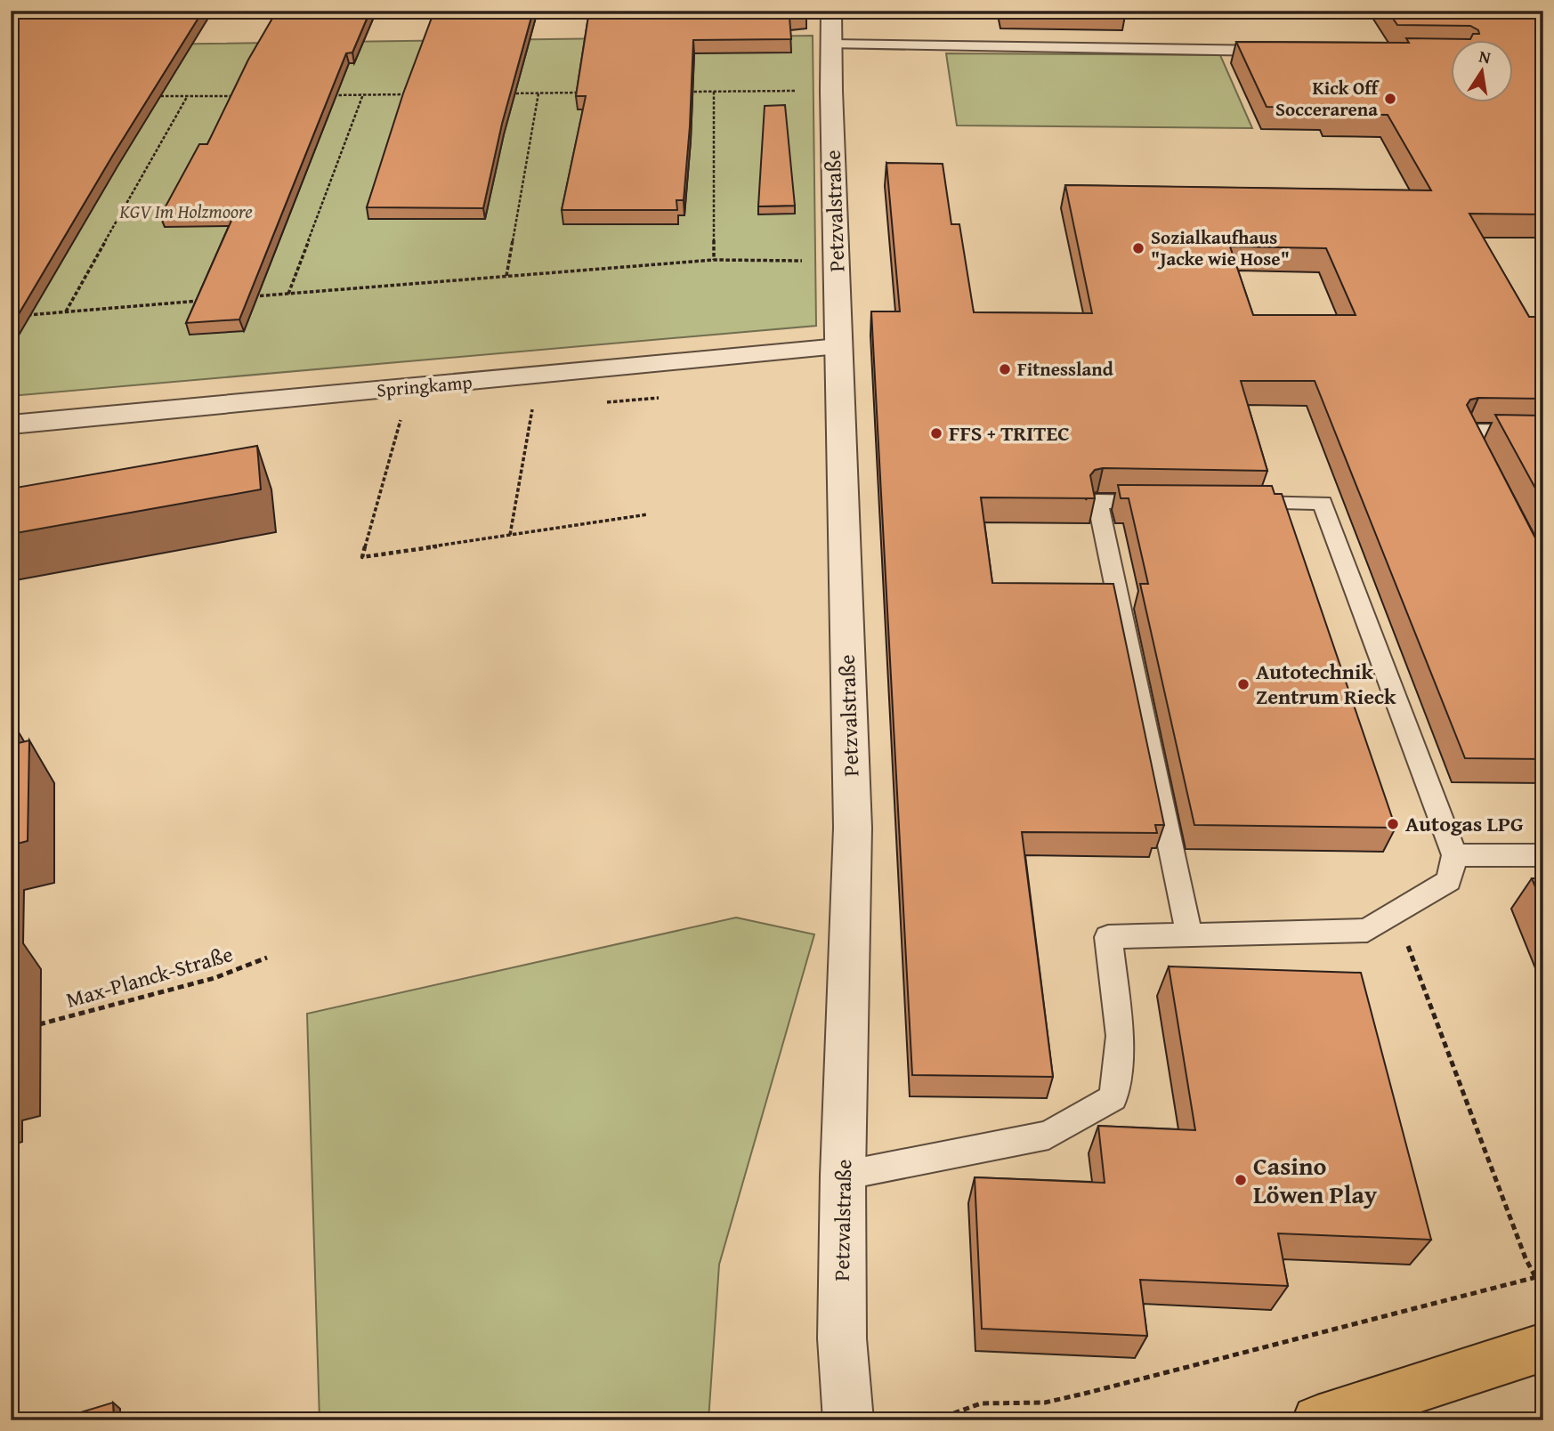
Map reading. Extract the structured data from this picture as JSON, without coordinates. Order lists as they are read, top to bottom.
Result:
{
  "streets": {
    "street": ["Petzvalstraße", "Springkamp"],
    "path": ["Max-Planck-Straße"]
  },
  "crossings": [
    ["Petzvalstraße", "Springkamp"]
  ],
  "parks": ["KGV Im Holzmoore"],
  "places": [
    "Kick Off Soccerarena",
    "Sozialkaufhaus \"Jacke wie Hose\"",
    "Fitnessland",
    "FFS + TRITEC",
    "Autotechnik Zentrum Rieck",
    "Autogas LPG",
    "Casino Löwen Play"
  ],
  "north": "top"
}
